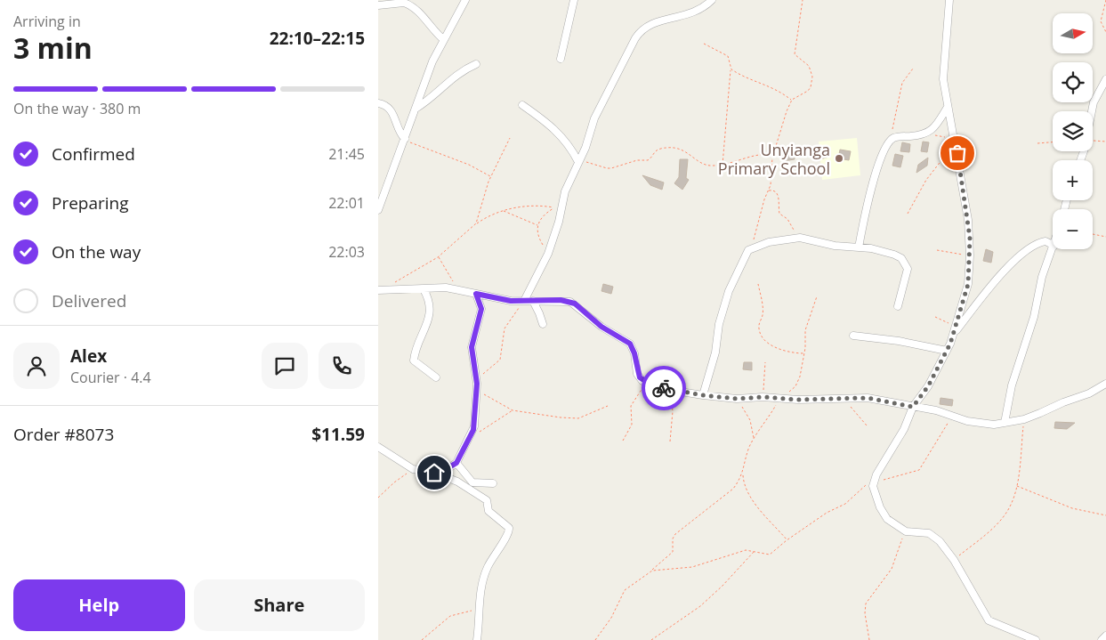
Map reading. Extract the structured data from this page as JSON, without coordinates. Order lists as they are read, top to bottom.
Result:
{
  "places": ["Unyianga Primary School"],
  "north": "right",
  "page": {
    "heading": ["3 min", "Arriving in", "22:10–22:15"],
    "panel": [
      "Alex",
      "Courier · 4.4",
      "Order #8073",
      "$11.59"
    ],
    "map_buttons": ["+", "−"],
    "bar": "On the way · 380 m",
    "list": [
      ["Confirmed", "21:45"],
      ["Preparing", "22:01"],
      ["On the way", "22:03"],
      "Delivered"
    ],
    "buttons": ["Help", "Share"]
  }
}
